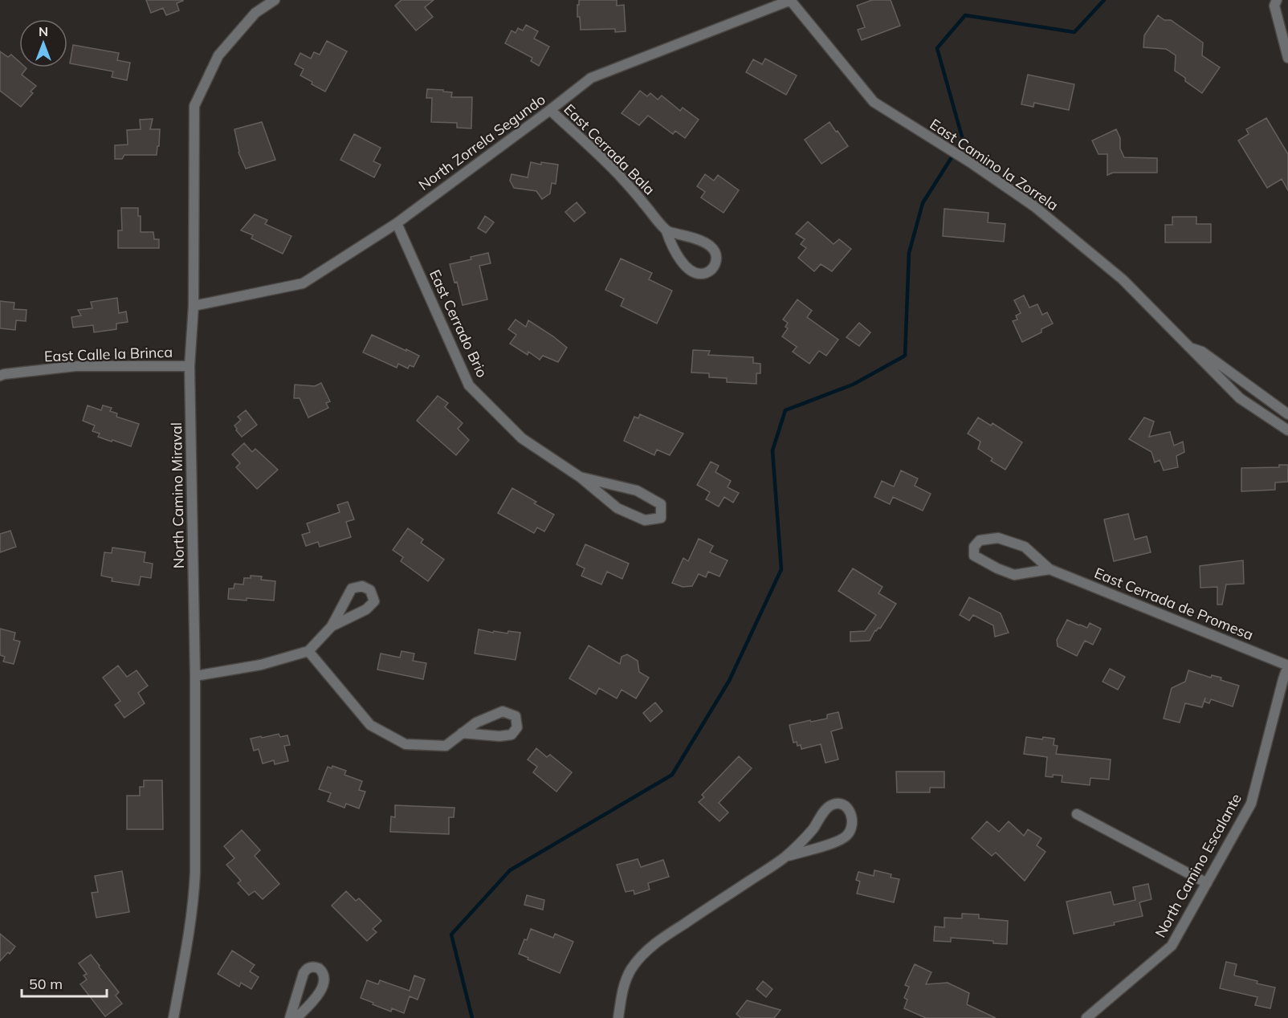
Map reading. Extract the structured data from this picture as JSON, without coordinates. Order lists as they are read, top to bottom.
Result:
{
  "streets": {
    "street": [
      "North Zorrela Segundo",
      "East Cerrada Bala",
      "East Camino la Zorrela",
      "East Cerrado Brio",
      "East Calle la Brinca",
      "North Camino Miraval",
      "East Cerrada de Promesa",
      "North Camino Escalante"
    ]
  },
  "crossings": [
    ["North Zorrela Segundo", "East Cerrada Bala"],
    ["North Zorrela Segundo", "East Camino la Zorrela"],
    ["North Zorrela Segundo", "East Cerrado Brio"],
    ["North Zorrela Segundo", "North Camino Miraval"],
    ["East Calle la Brinca", "North Camino Miraval"],
    ["East Cerrada de Promesa", "North Camino Escalante"]
  ],
  "scale_bar": "50 m",
  "north": "top"
}
